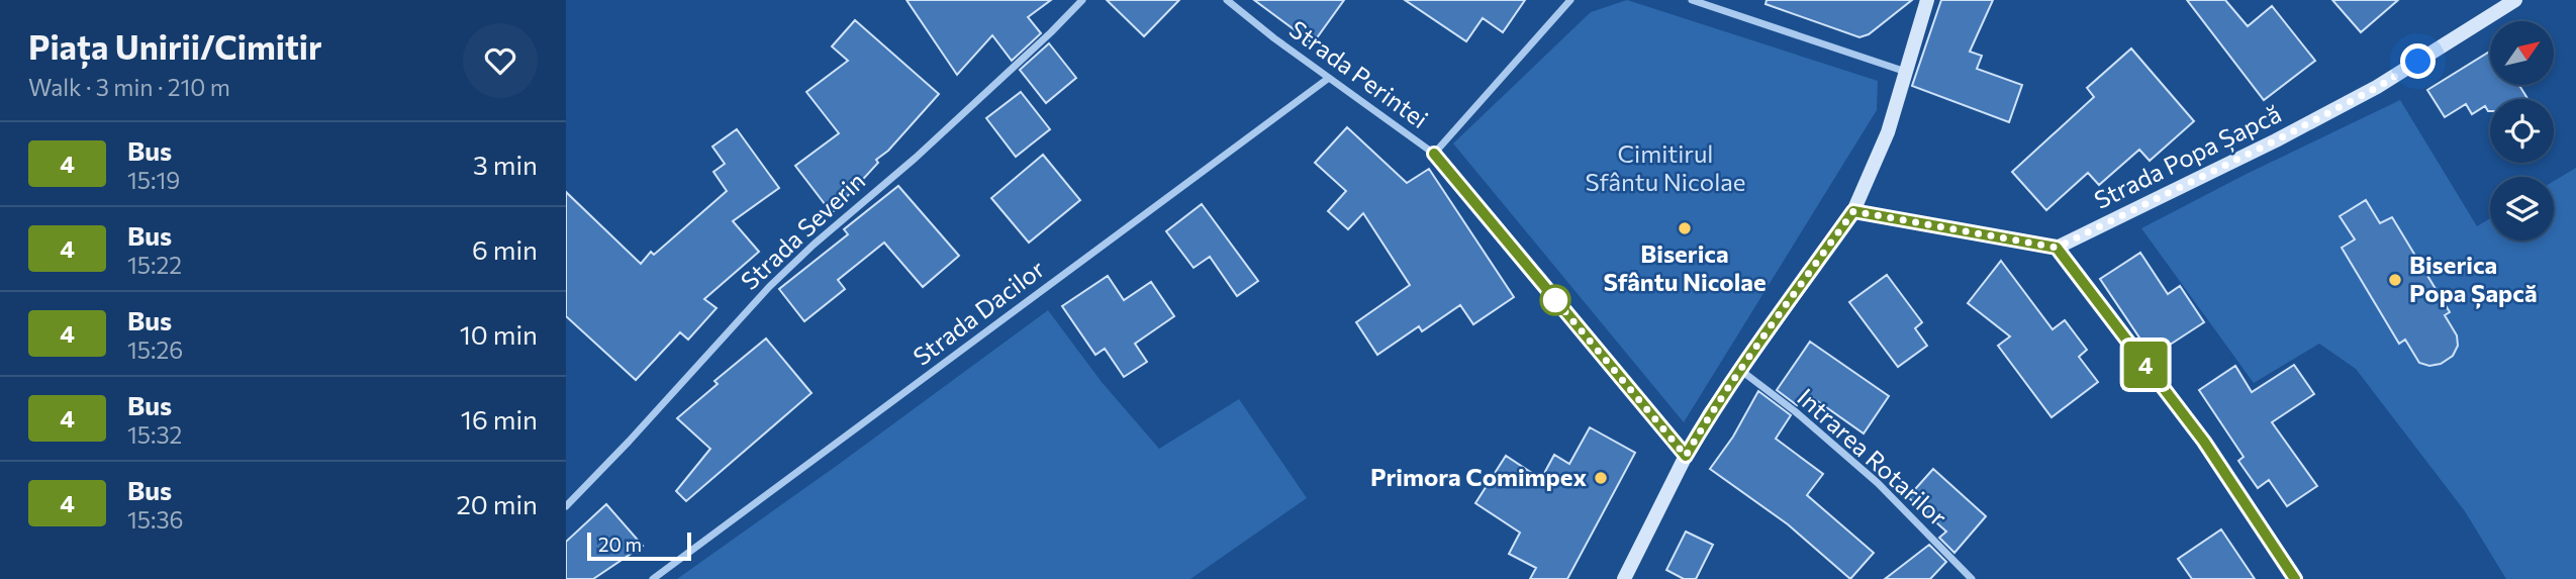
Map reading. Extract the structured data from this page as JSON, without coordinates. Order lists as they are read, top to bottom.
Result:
{
  "streets": {
    "street": [
      "Strada Perintei",
      "Strada Popa Șapcă",
      "Strada Severin",
      "Strada Dacilor",
      "Intrarea Rotarilor"
    ]
  },
  "crossings": [
    ["Strada Perintei", "Strada Dacilor"]
  ],
  "parks": ["Cimitirul Sfântu Nicolae"],
  "places": ["Biserica Sfântu Nicolae", "Biserica Popa Șapcă", "Primora Comimpex"],
  "lines": ["bus line 4"],
  "scale_bar": "20 m",
  "north": "top right",
  "page": {
    "heading": ["Piața Unirii/Cimitir", "Walk · 3 min · 210 m"],
    "on_map": "4",
    "list": [
      {
        "mark": "4",
        "name": "Bus",
        "note": "15:19",
        "value": "3 min"
      },
      {
        "mark": "4",
        "name": "Bus",
        "note": "15:22",
        "value": "6 min"
      },
      {
        "mark": "4",
        "name": "Bus",
        "note": "15:26",
        "value": "10 min"
      },
      {
        "mark": "4",
        "name": "Bus",
        "note": "15:32",
        "value": "16 min"
      },
      {
        "mark": "4",
        "name": "Bus",
        "note": "15:36",
        "value": "20 min"
      }
    ],
    "scale": "20 m"
  }
}
